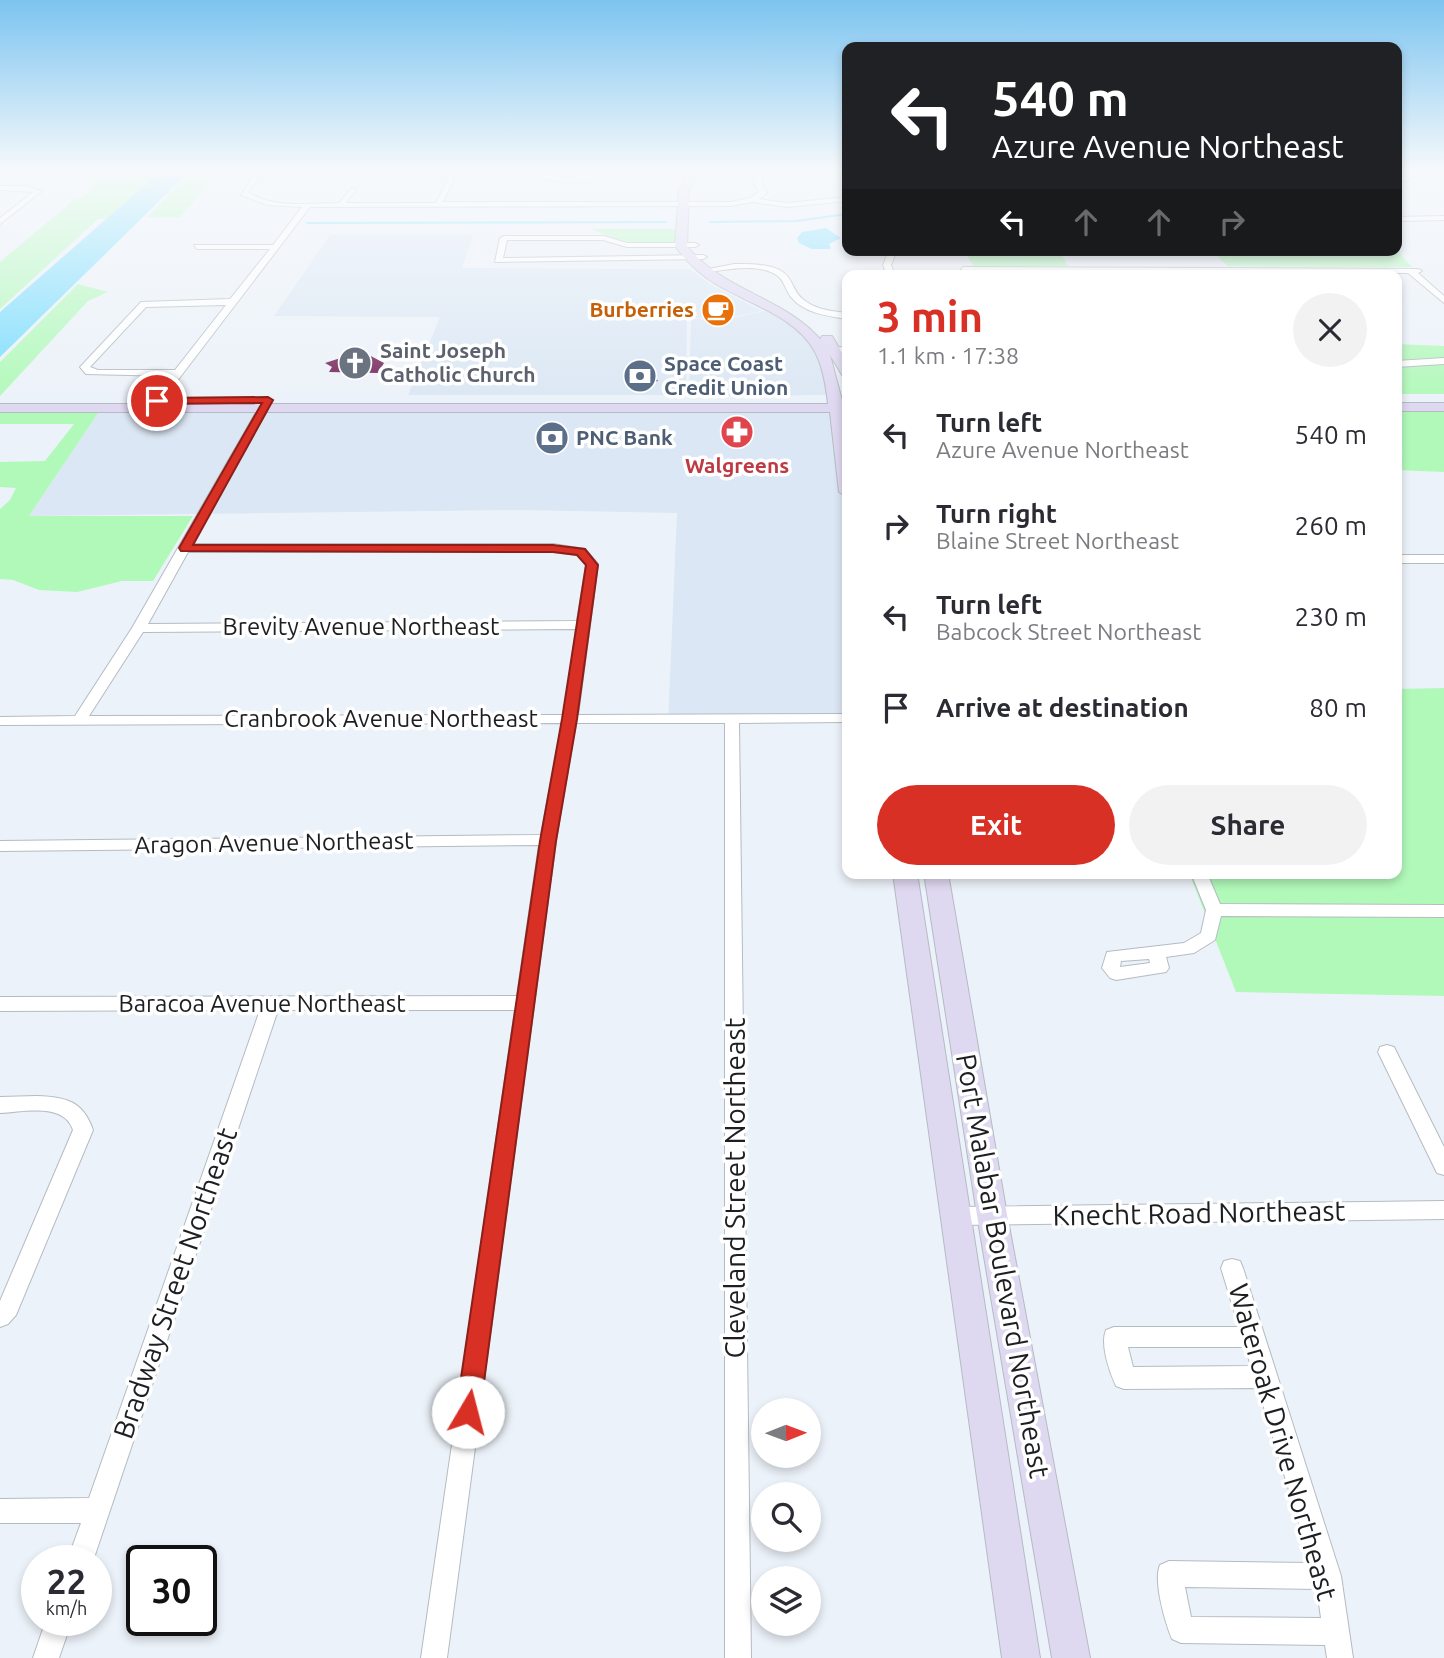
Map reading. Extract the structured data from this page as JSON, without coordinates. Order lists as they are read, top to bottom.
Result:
{
  "streets": {
    "street": [
      "Brevity Avenue Northeast",
      "Cranbrook Avenue Northeast",
      "Aragon Avenue Northeast",
      "Baracoa Avenue Northeast",
      "Cleveland Street Northeast",
      "Knecht Road Northeast",
      "Port Malabar Boulevard Northeast",
      "Bradway Street Northeast",
      "Wateroak Drive Northeast"
    ]
  },
  "crossings": [
    ["Cranbrook Avenue Northeast", "Cleveland Street Northeast"],
    ["Baracoa Avenue Northeast", "Bradway Street Northeast"],
    ["Knecht Road Northeast", "Port Malabar Boulevard Northeast"]
  ],
  "places": {
    "cafe": ["Burberries"],
    "church": ["Saint Joseph Catholic Church"],
    "bank": ["Space Coast Credit Union", "PNC Bank"],
    "pharmacy": ["Walgreens"]
  },
  "north": "right",
  "page": {
    "turn": ["540 m", "Azure Avenue Northeast"],
    "heading": ["3 min", "1.1 km · 17:38"],
    "list": [
      {
        "name": "Turn left",
        "note": "Azure Avenue Northeast",
        "value": "540 m"
      },
      {
        "name": "Turn right",
        "note": "Blaine Street Northeast",
        "value": "260 m"
      },
      {
        "name": "Turn left",
        "note": "Babcock Street Northeast",
        "value": "230 m"
      },
      {
        "name": "Arrive at destination",
        "value": "80 m"
      }
    ],
    "buttons": ["Exit", "Share"],
    "speed": "22 km/h",
    "limit": "30"
  }
}
